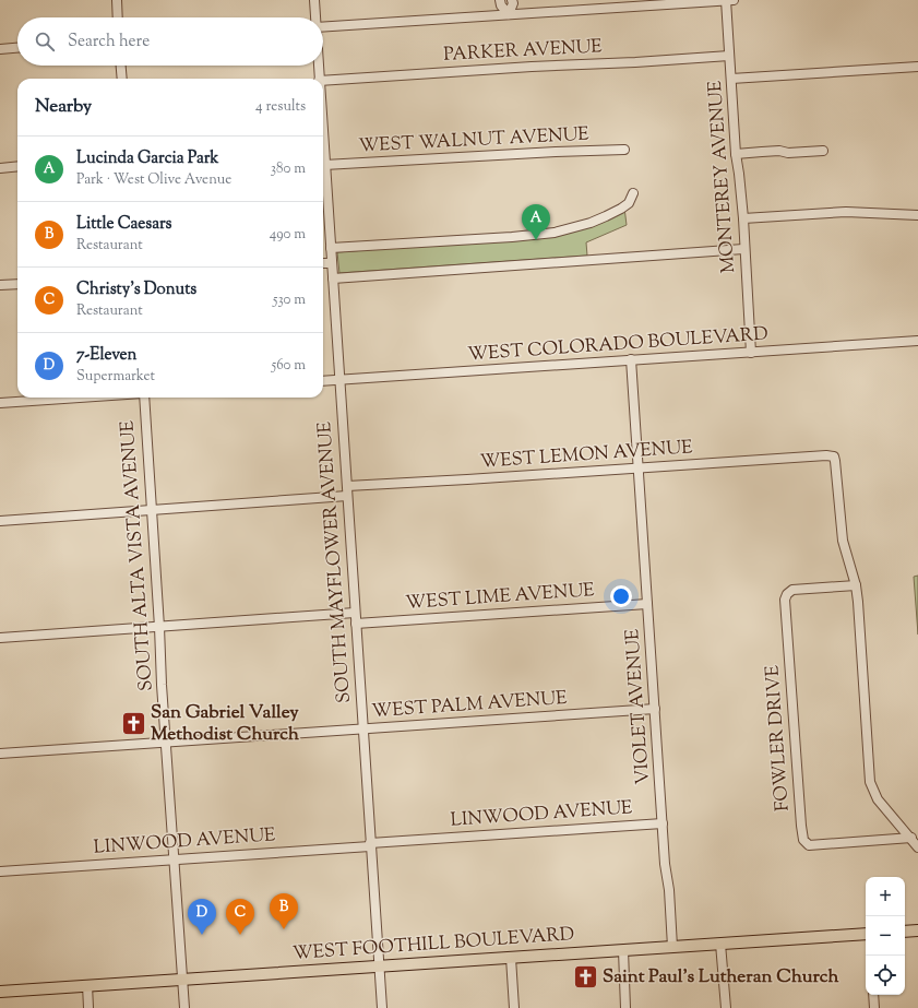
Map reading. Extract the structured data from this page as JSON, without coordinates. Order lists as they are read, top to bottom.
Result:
{
  "streets": {
    "main road": ["WEST FOOTHILL BOULEVARD"],
    "street": [
      "PARKER AVENUE",
      "WEST WALNUT AVENUE",
      "MONTEREY AVENUE",
      "WEST COLORADO BOULEVARD",
      "WEST LEMON AVENUE",
      "SOUTH ALTA VISTA AVENUE",
      "SOUTH MAYFLOWER AVENUE",
      "WEST LIME AVENUE",
      "WEST PALM AVENUE",
      "VIOLET AVENUE",
      "FOWLER DRIVE",
      "LINWOOD AVENUE"
    ]
  },
  "crossings": [
    ["PARKER AVENUE", "MONTEREY AVENUE"],
    ["WEST WALNUT AVENUE", "SOUTH MAYFLOWER AVENUE"],
    ["MONTEREY AVENUE", "WEST COLORADO BOULEVARD"],
    ["WEST COLORADO BOULEVARD", "SOUTH MAYFLOWER AVENUE"],
    ["WEST COLORADO BOULEVARD", "VIOLET AVENUE"],
    ["WEST LEMON AVENUE", "SOUTH MAYFLOWER AVENUE"],
    ["WEST LEMON AVENUE", "VIOLET AVENUE"],
    ["WEST LEMON AVENUE", "FOWLER DRIVE"],
    ["SOUTH ALTA VISTA AVENUE", "WEST PALM AVENUE"],
    ["SOUTH ALTA VISTA AVENUE", "LINWOOD AVENUE"],
    ["SOUTH ALTA VISTA AVENUE", "WEST FOOTHILL BOULEVARD"],
    ["SOUTH MAYFLOWER AVENUE", "WEST LIME AVENUE"],
    ["SOUTH MAYFLOWER AVENUE", "WEST PALM AVENUE"],
    ["SOUTH MAYFLOWER AVENUE", "LINWOOD AVENUE"],
    ["SOUTH MAYFLOWER AVENUE", "WEST FOOTHILL BOULEVARD"],
    ["WEST LIME AVENUE", "VIOLET AVENUE"],
    ["WEST PALM AVENUE", "VIOLET AVENUE"],
    ["VIOLET AVENUE", "LINWOOD AVENUE"],
    ["VIOLET AVENUE", "WEST FOOTHILL BOULEVARD"]
  ],
  "places": {
    "church": ["San Gabriel Valley Methodist Church", "Saint Paul's Lutheran Church"]
  },
  "page": {
    "search": "Search here",
    "heading": ["Nearby", "4 results"],
    "list": [
      {
        "mark": "A",
        "name": "Lucinda Garcia Park",
        "note": "Park · West Olive Avenue",
        "value": "380 m"
      },
      {
        "mark": "B",
        "name": "Little Caesars",
        "note": "Restaurant",
        "value": "490 m"
      },
      {
        "mark": "C",
        "name": "Christy's Donuts",
        "note": "Restaurant",
        "value": "530 m"
      },
      {
        "mark": "D",
        "name": "7-Eleven",
        "note": "Supermarket",
        "value": "560 m"
      }
    ],
    "pins": [
      "A",
      "B",
      "C",
      "D"
    ],
    "map_buttons": ["+", "−"]
  }
}
